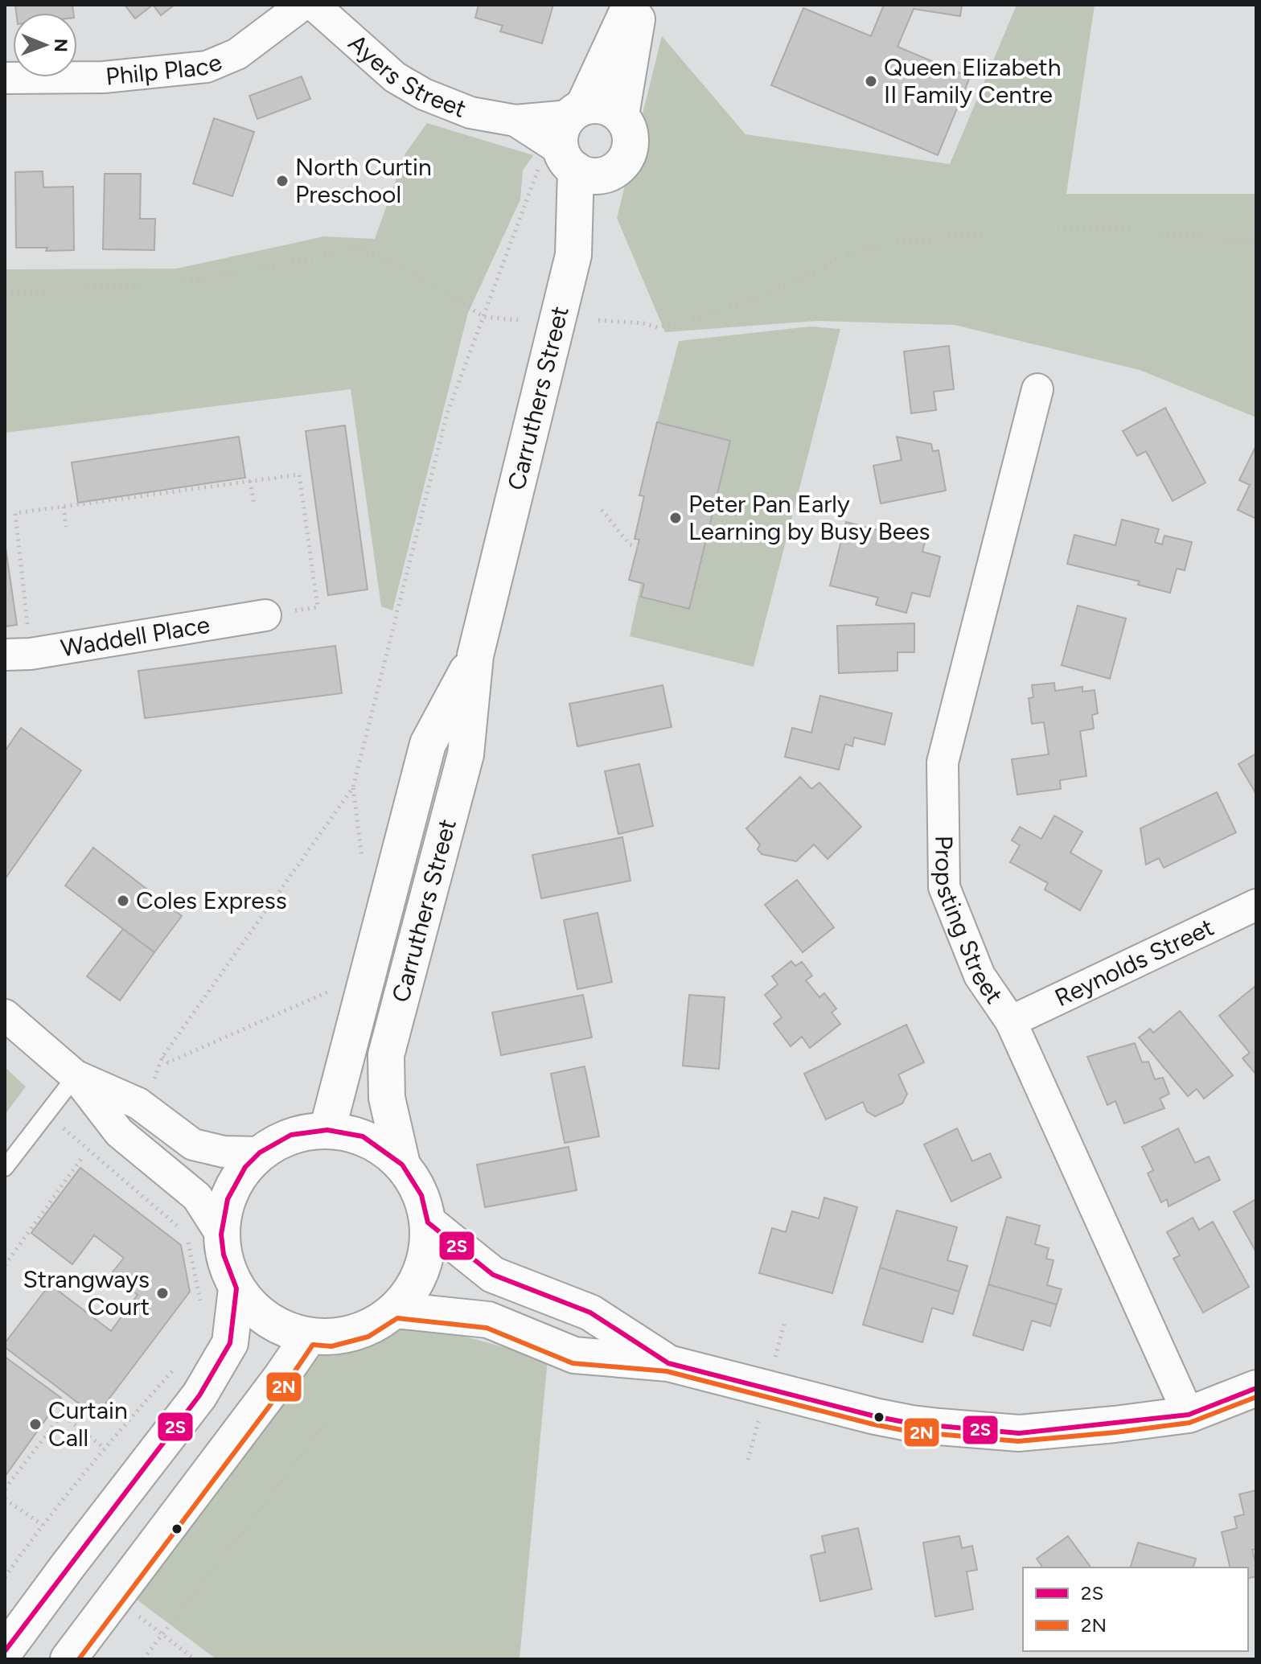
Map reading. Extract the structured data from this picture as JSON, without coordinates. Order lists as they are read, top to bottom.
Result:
{
  "streets": {
    "main road": ["Carruthers Street"],
    "street": [
      "Philp Place",
      "Ayers Street",
      "Waddell Place",
      "Propsting Street",
      "Reynolds Street"
    ]
  },
  "crossings": [
    ["Ayers Street", "Carruthers Street"],
    ["Propsting Street", "Reynolds Street"]
  ],
  "places": [
    "Queen Elizabeth II Family Centre",
    "North Curtin Preschool",
    "Peter Pan Early Learning by Busy Bees",
    "Coles Express",
    "Strangways Court",
    "Curtain Call"
  ],
  "lines": ["transit line 2S", "transit line 2N"],
  "legend": ["2S", "2N"],
  "north": "right"
}
